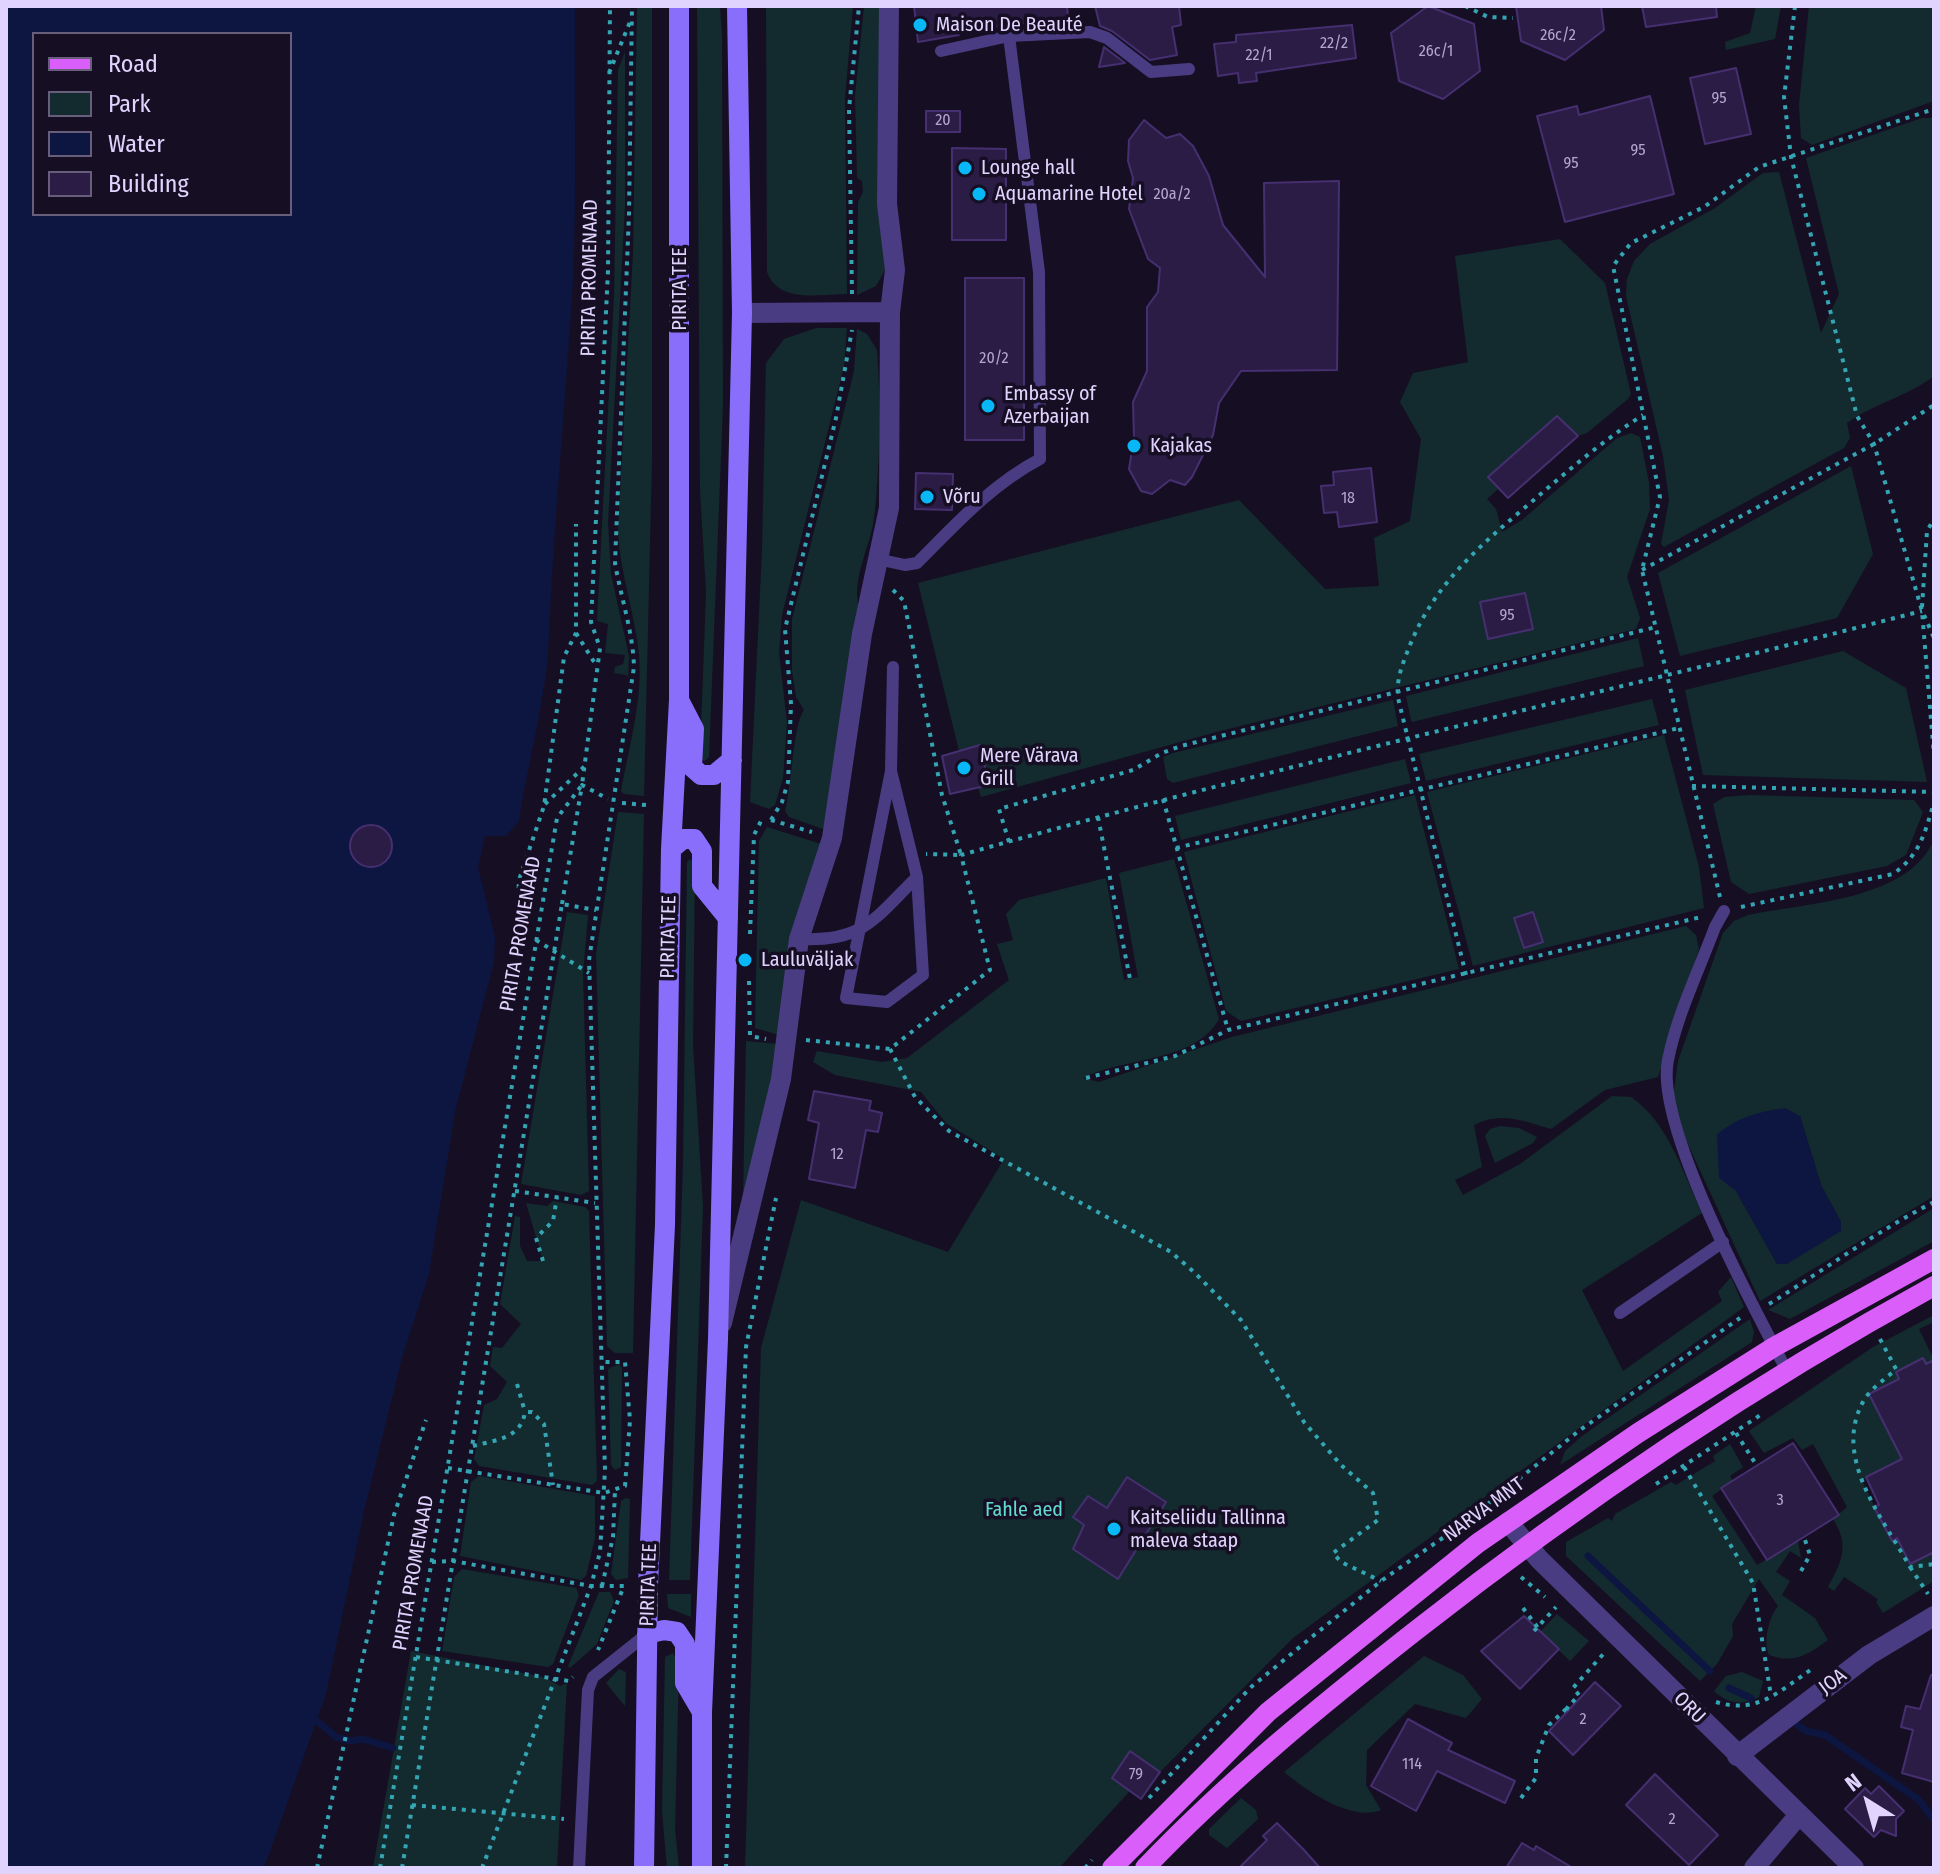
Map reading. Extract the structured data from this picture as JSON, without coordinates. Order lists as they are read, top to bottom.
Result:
{
  "streets": {
    "main road": ["PIRITA TEE", "NARVA MNT"],
    "street": ["JOA", "ORU"],
    "path": ["PIRITA PROMENAAD"]
  },
  "crossings": [
    ["NARVA MNT", "ORU"],
    ["JOA", "ORU"]
  ],
  "parks": ["Fahle aed"],
  "places": [
    "Maison De Beauté",
    "Lounge hall",
    "Aquamarine Hotel",
    "Embassy of Azerbaijan",
    "Kajakas",
    "Võru",
    "Mere Värava Grill",
    "Lauluväljak",
    "Kaitseliidu Tallinna maleva staap"
  ],
  "house_numbers": [
    "26c/2",
    "22/2",
    "26c/1",
    "22/1",
    "95",
    "20",
    "95",
    "95",
    "20a/2",
    "20/2",
    "18",
    "95",
    "12",
    "3",
    "2",
    "114",
    "79",
    "2"
  ],
  "legend": [
    "Road",
    "Park",
    "Water",
    "Building"
  ],
  "north": "top left"
}
